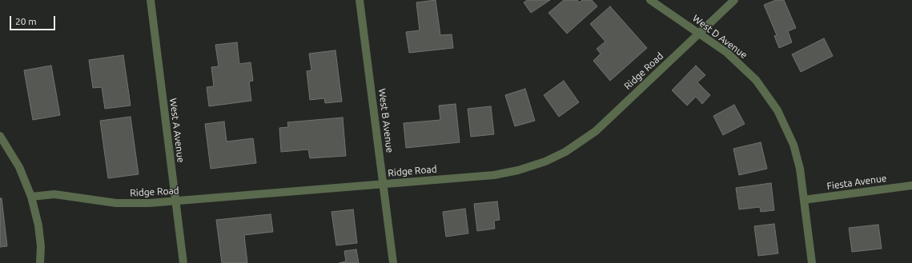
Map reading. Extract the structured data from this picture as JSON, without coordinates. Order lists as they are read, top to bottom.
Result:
{
  "streets": {
    "street": [
      "West D Avenue",
      "Ridge Road",
      "West B Avenue",
      "West A Avenue",
      "Fiesta Avenue"
    ]
  },
  "crossings": [
    ["West D Avenue", "Ridge Road"],
    ["West D Avenue", "Fiesta Avenue"],
    ["Ridge Road", "West B Avenue"],
    ["Ridge Road", "West A Avenue"]
  ],
  "scale_bar": "20 m"
}
